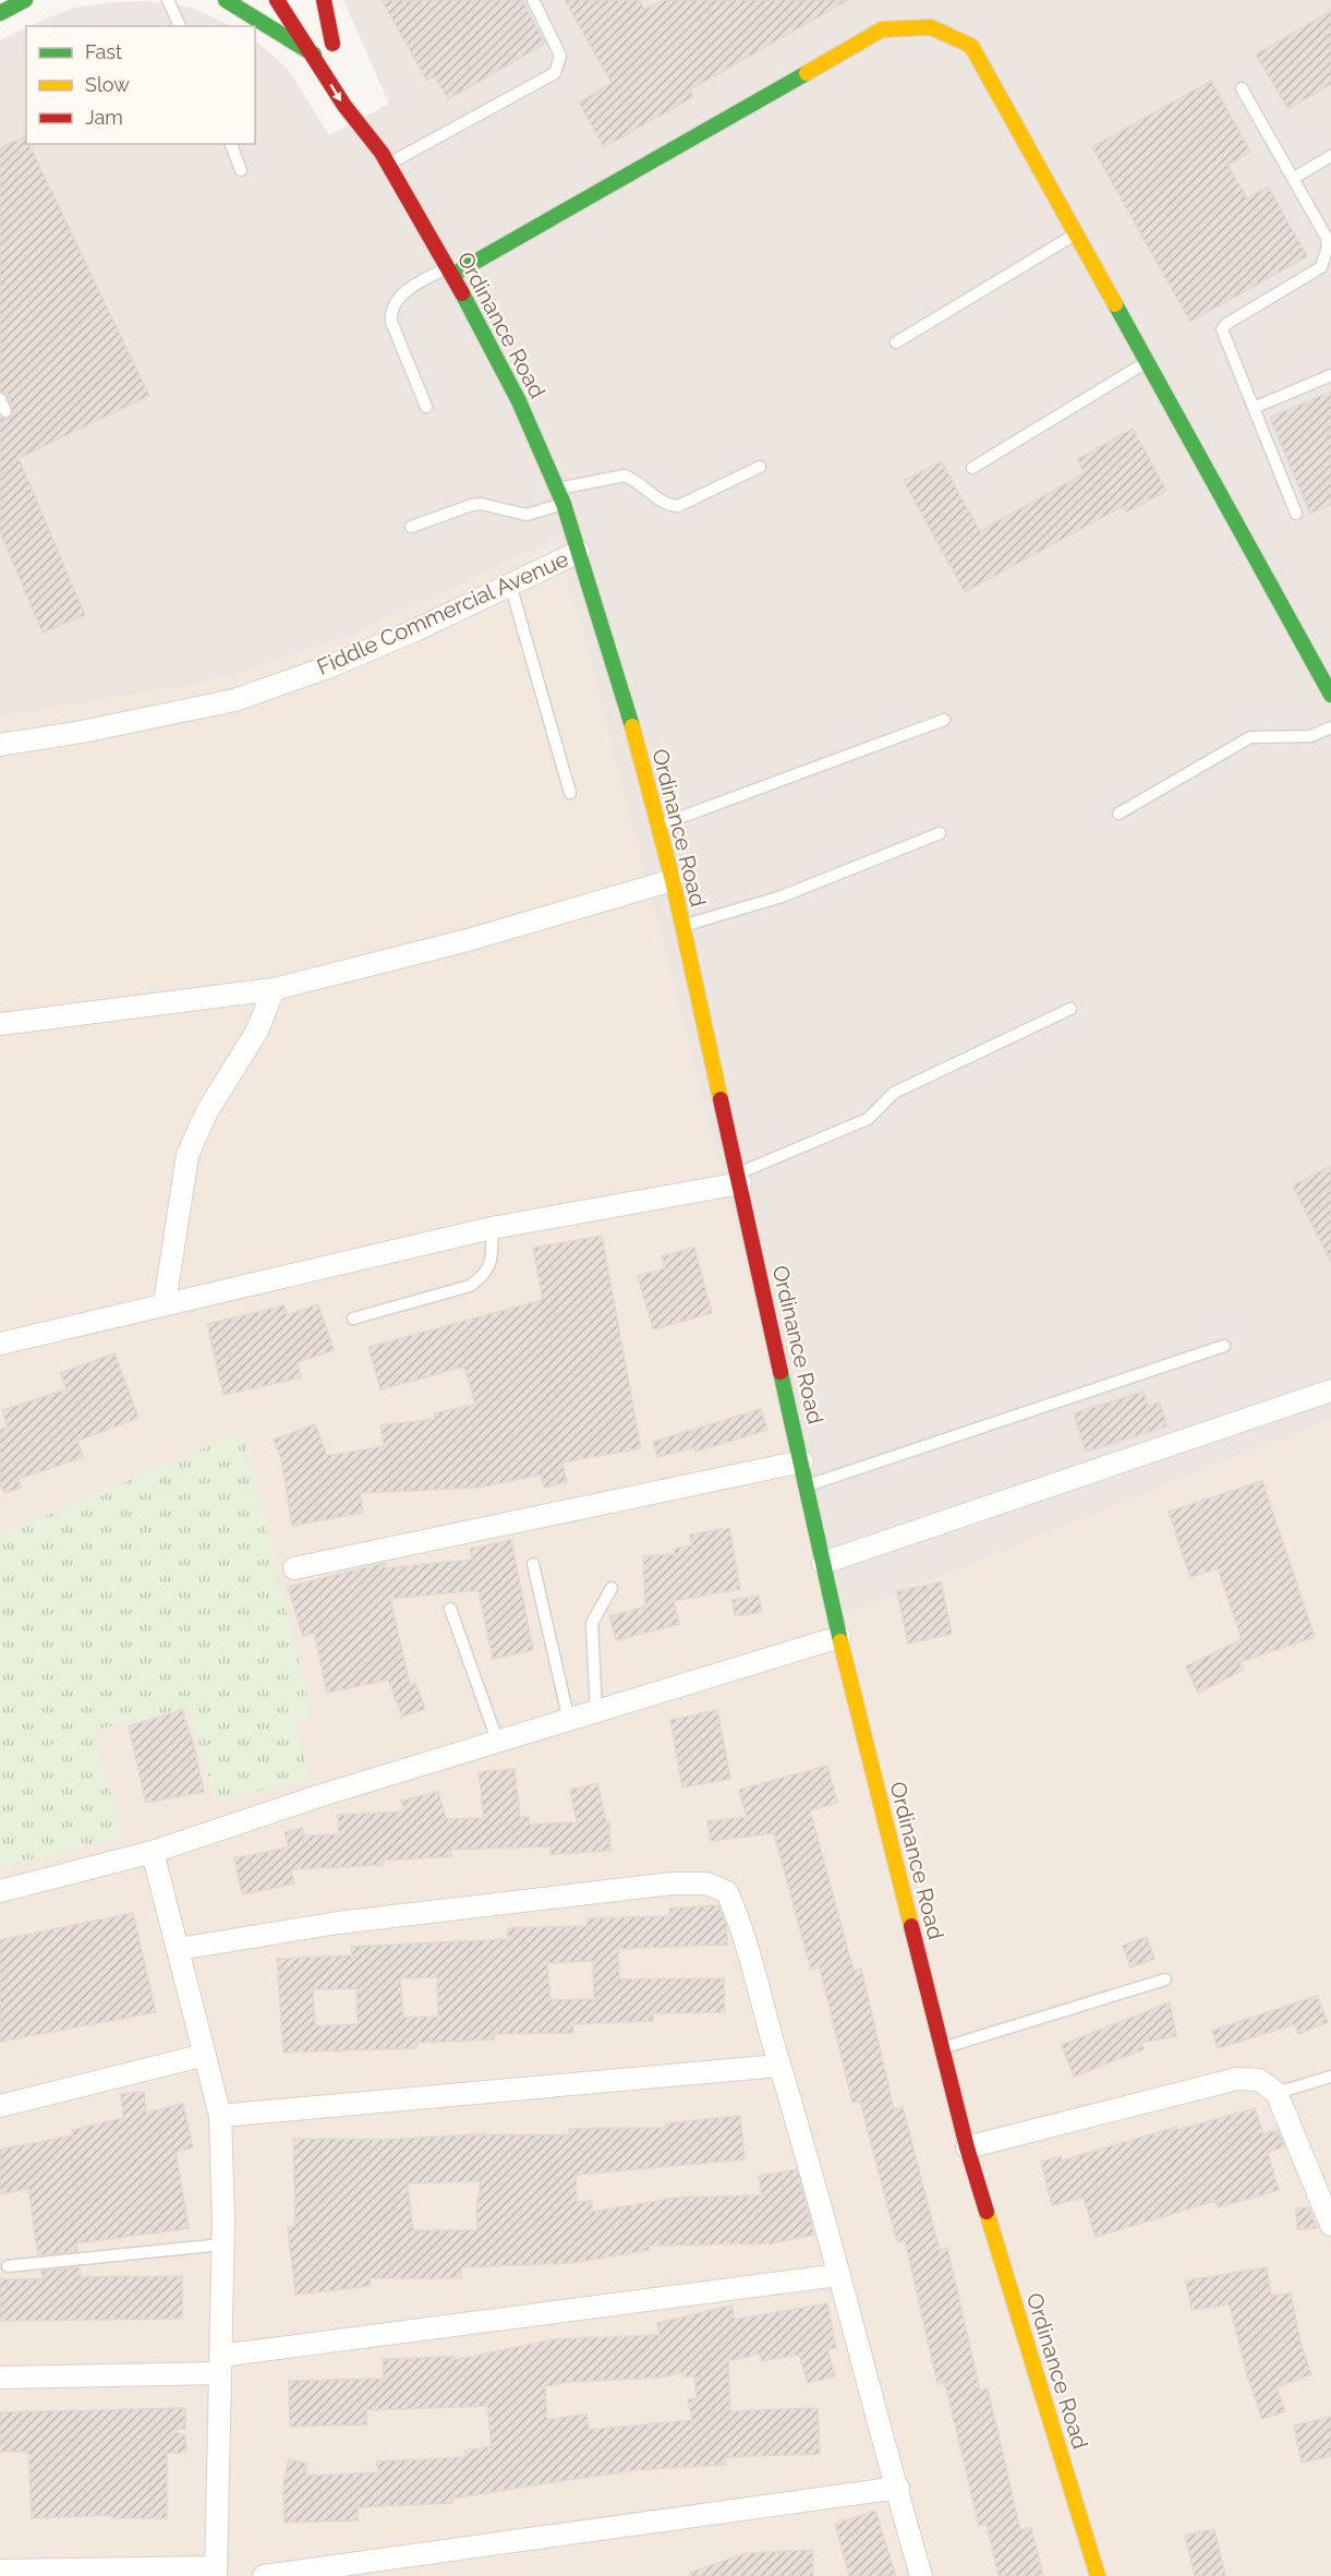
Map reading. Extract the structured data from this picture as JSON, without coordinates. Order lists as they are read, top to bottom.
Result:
{
  "streets": {
    "street": ["Ordinance Road", "Fiddle Commercial Avenue"]
  },
  "crossings": [
    ["Ordinance Road", "Fiddle Commercial Avenue"]
  ],
  "legend": ["Fast", "Slow", "Jam"]
}
